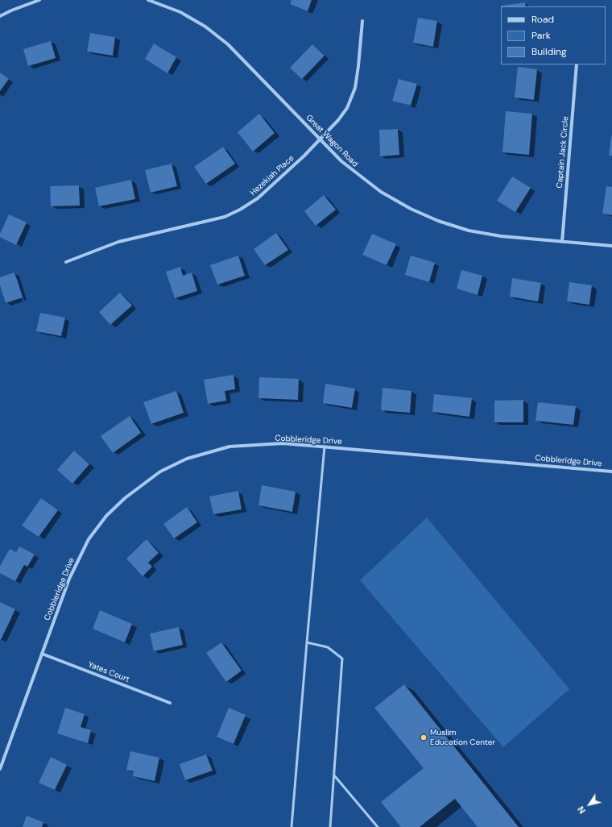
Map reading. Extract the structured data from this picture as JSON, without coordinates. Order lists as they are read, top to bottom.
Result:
{
  "streets": {
    "street": [
      "Great Wagon Road",
      "Captain Jack Circle",
      "Hezekiah Place",
      "Cobbleridge Drive",
      "Yates Court"
    ]
  },
  "crossings": [
    ["Great Wagon Road", "Captain Jack Circle"],
    ["Great Wagon Road", "Hezekiah Place"],
    ["Cobbleridge Drive", "Yates Court"]
  ],
  "places": ["Muslim Education Center"],
  "legend": ["Road", "Park", "Building"],
  "north": "bottom left"
}
